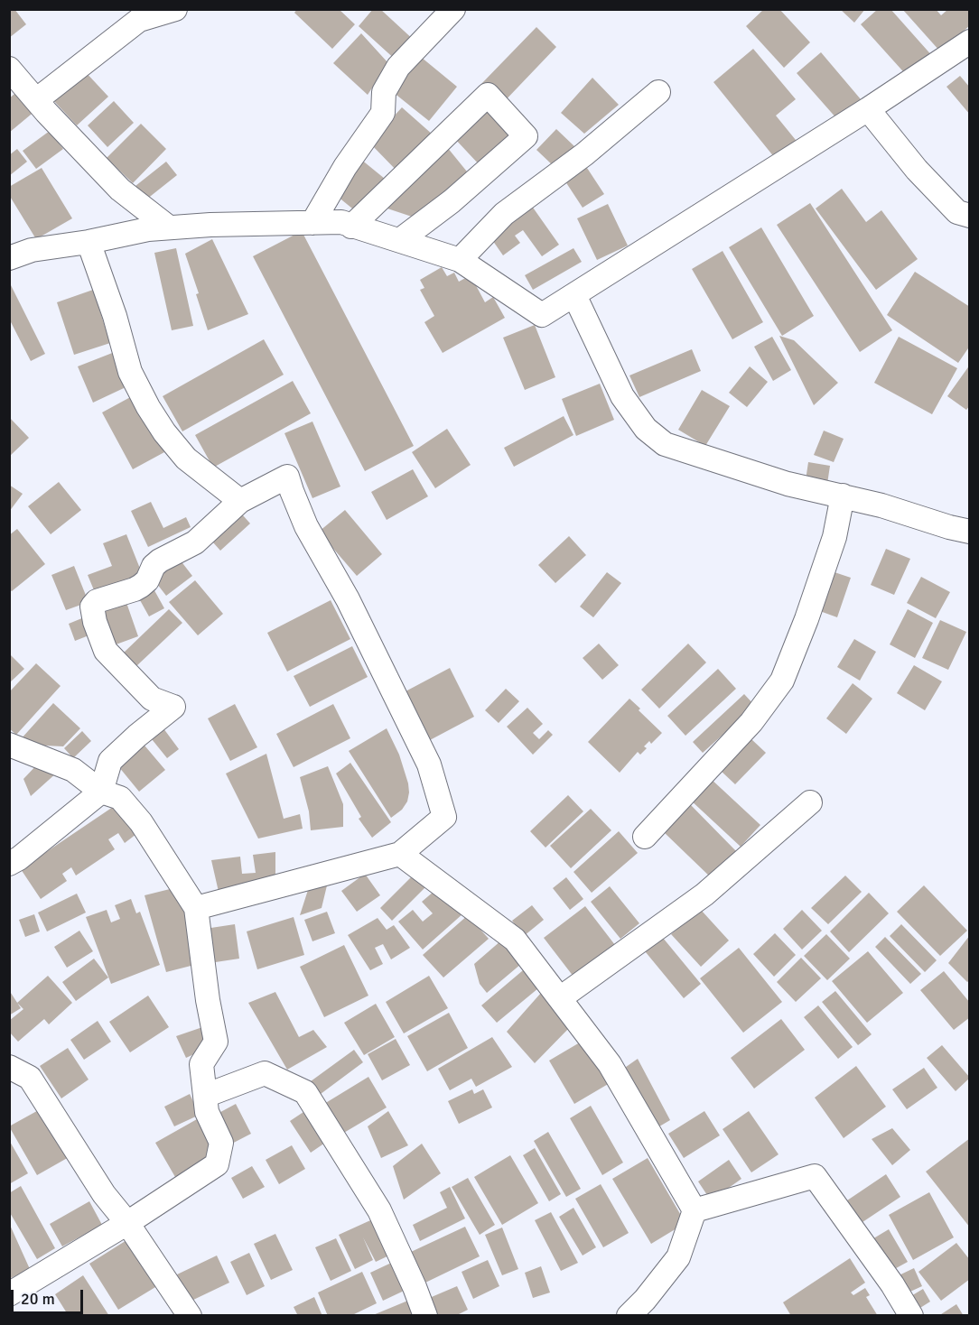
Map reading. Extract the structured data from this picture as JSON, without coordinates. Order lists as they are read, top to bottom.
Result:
{
  "scale_bar": "20 m"
}
